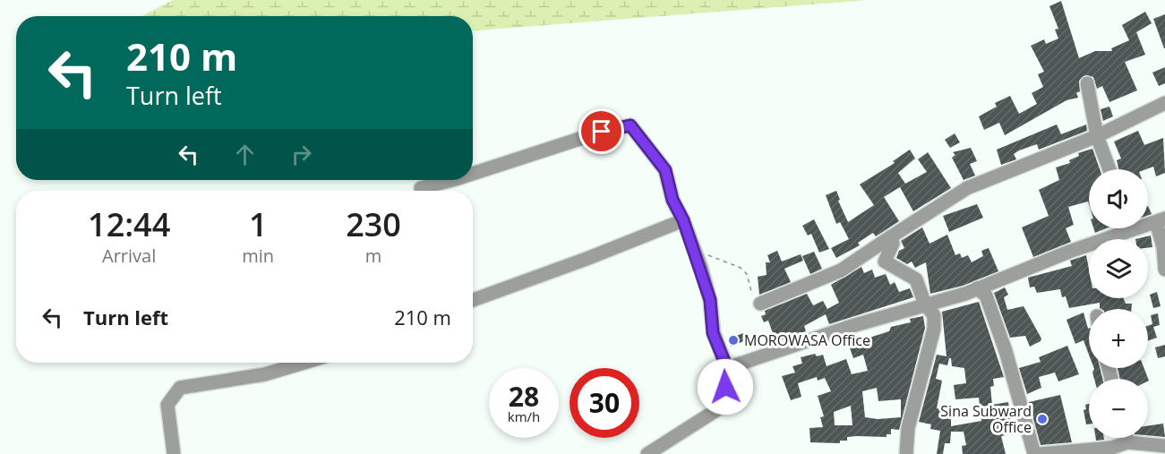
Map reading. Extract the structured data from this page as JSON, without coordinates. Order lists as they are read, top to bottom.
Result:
{
  "places": ["MOROWASA Office", "Sina Subward Office"],
  "page": {
    "turn": ["210 m", "Turn left"],
    "map_buttons": ["+", "−"],
    "eta": [
      "12:44",
      "Arrival",
      "1",
      "min",
      "230",
      "m"
    ],
    "list": [
      {
        "name": "Turn left",
        "value": "210 m"
      }
    ],
    "speed": "28 km/h",
    "limit": "30"
  }
}
